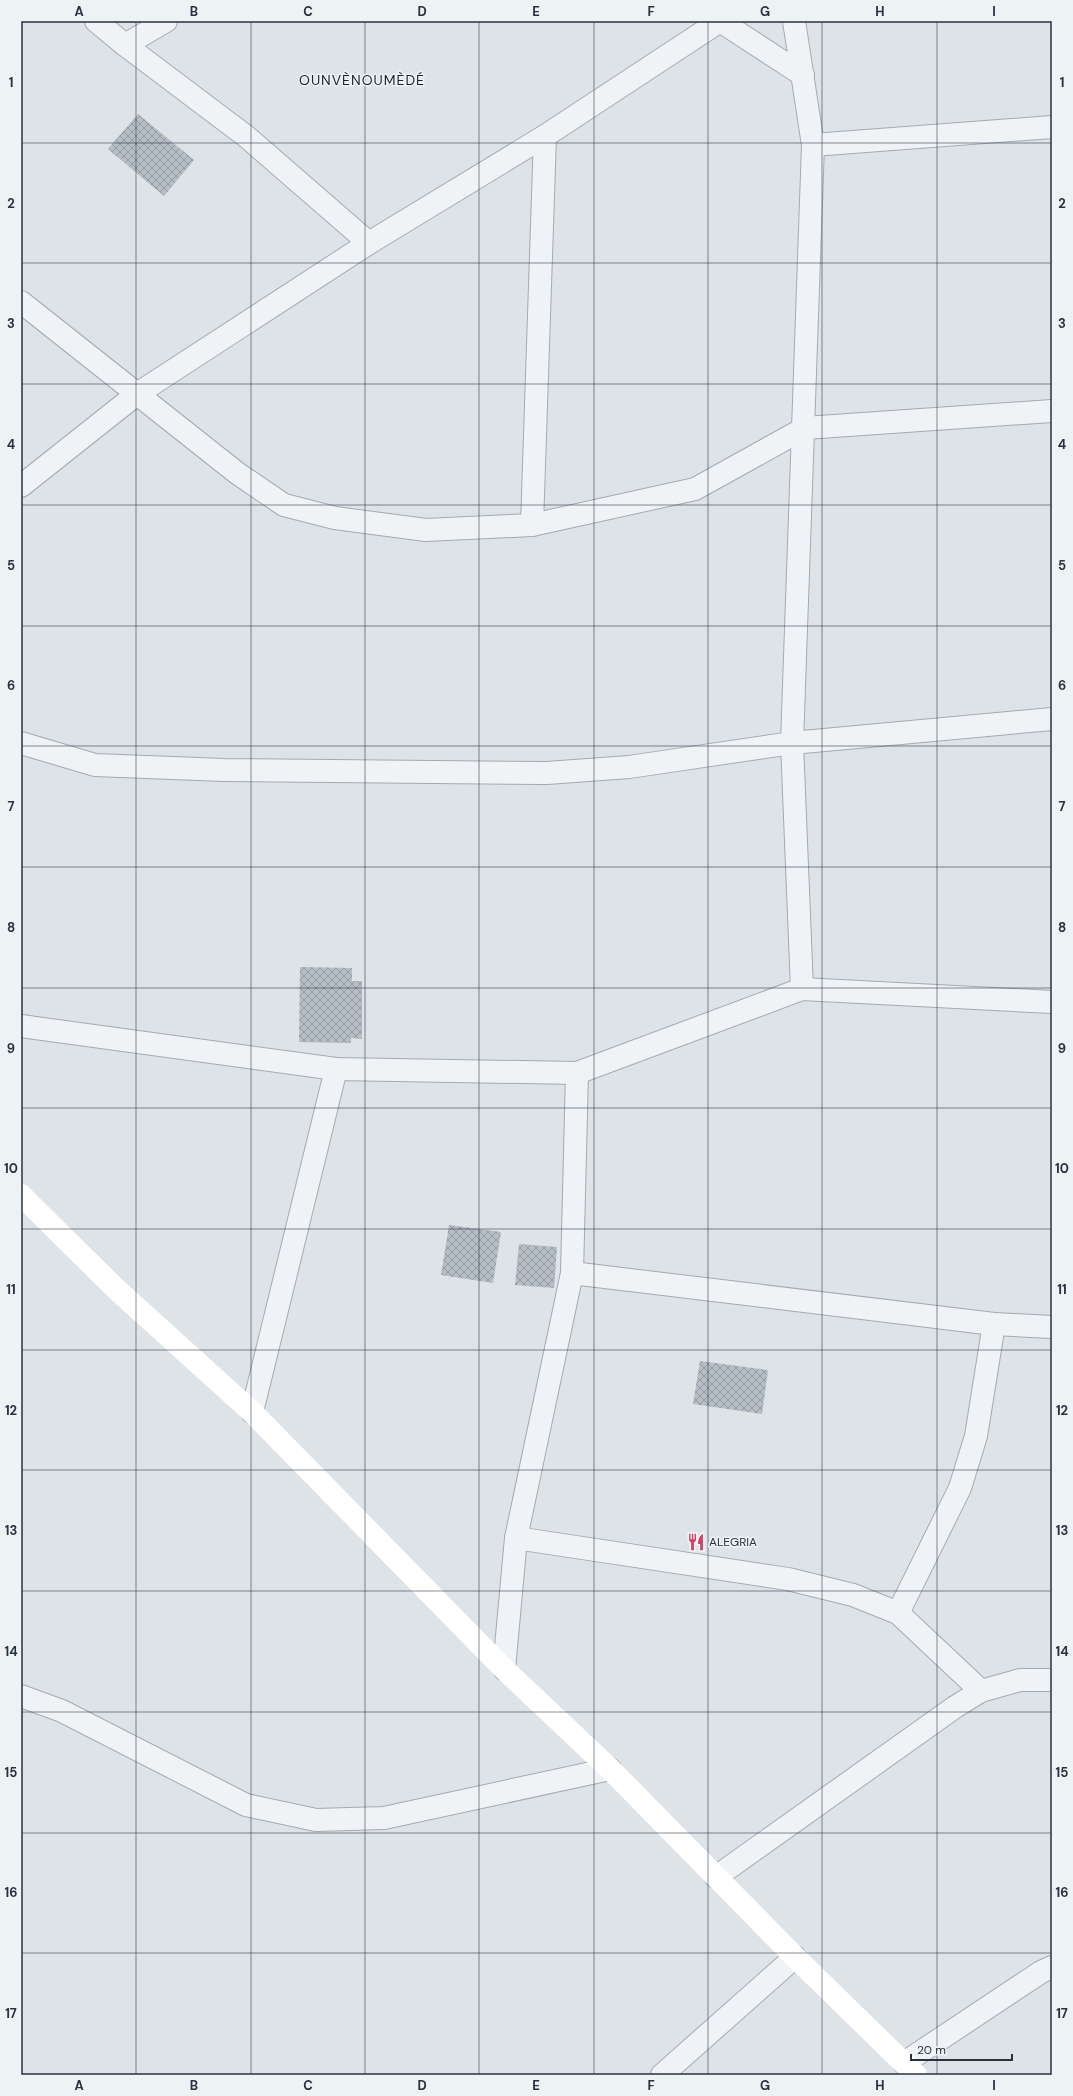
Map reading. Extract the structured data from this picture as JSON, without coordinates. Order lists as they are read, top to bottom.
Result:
{
  "districts": ["OUNVÈNOUMÈDÉ"],
  "places": {
    "restaurant": ["ALEGRIA"]
  },
  "scale_bar": "20 m",
  "grid": {
    "columns": [
      "A",
      "B",
      "C",
      "D",
      "E",
      "F",
      "G",
      "H",
      "I"
    ],
    "rows": [
      "1",
      "2",
      "3",
      "4",
      "5",
      "6",
      "7",
      "8",
      "9",
      "10",
      "11",
      "12",
      "13",
      "14",
      "15",
      "16",
      "17"
    ]
  }
}
